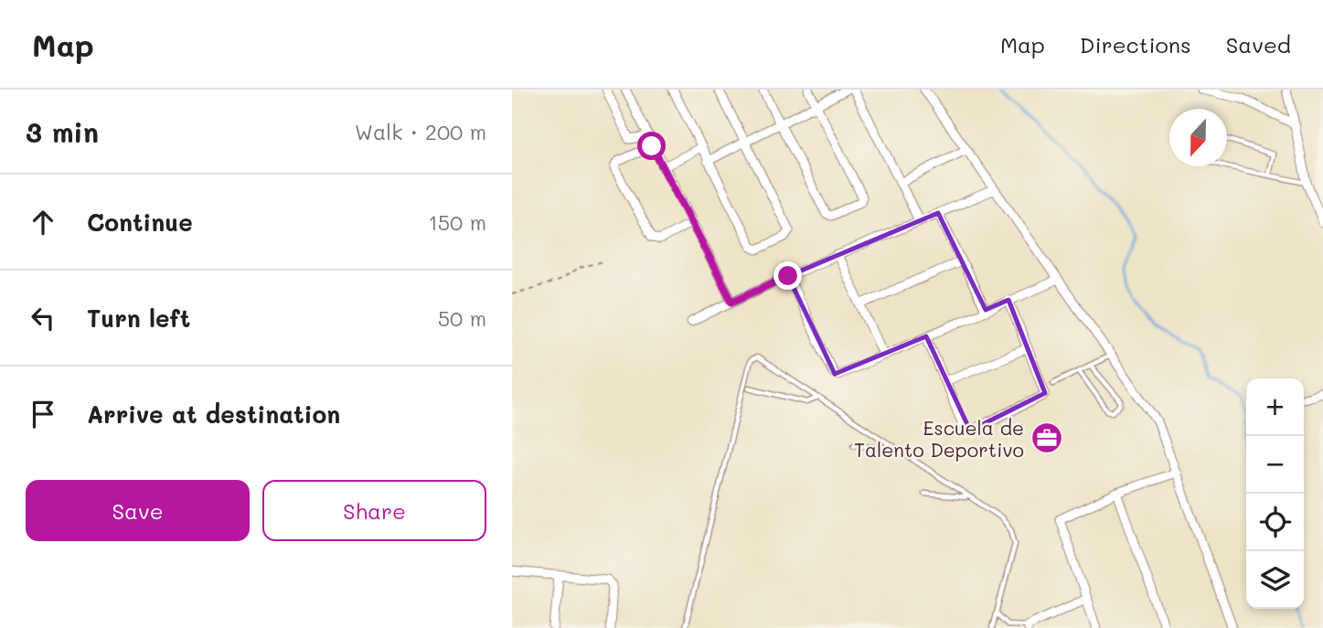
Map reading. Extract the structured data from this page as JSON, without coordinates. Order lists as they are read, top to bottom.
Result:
{
  "places": {
    "office": ["Escuela de Talento Deportivo"]
  },
  "north": "bottom",
  "page": {
    "header": "Map",
    "nav": ["Map", "Directions", "Saved"],
    "heading": ["3 min", "Walk · 200 m"],
    "list": [
      ["Continue", "150 m"],
      ["Turn left", "50 m"],
      "Arrive at destination"
    ],
    "map_buttons": ["+", "−"],
    "buttons": ["Save", "Share"]
  }
}
